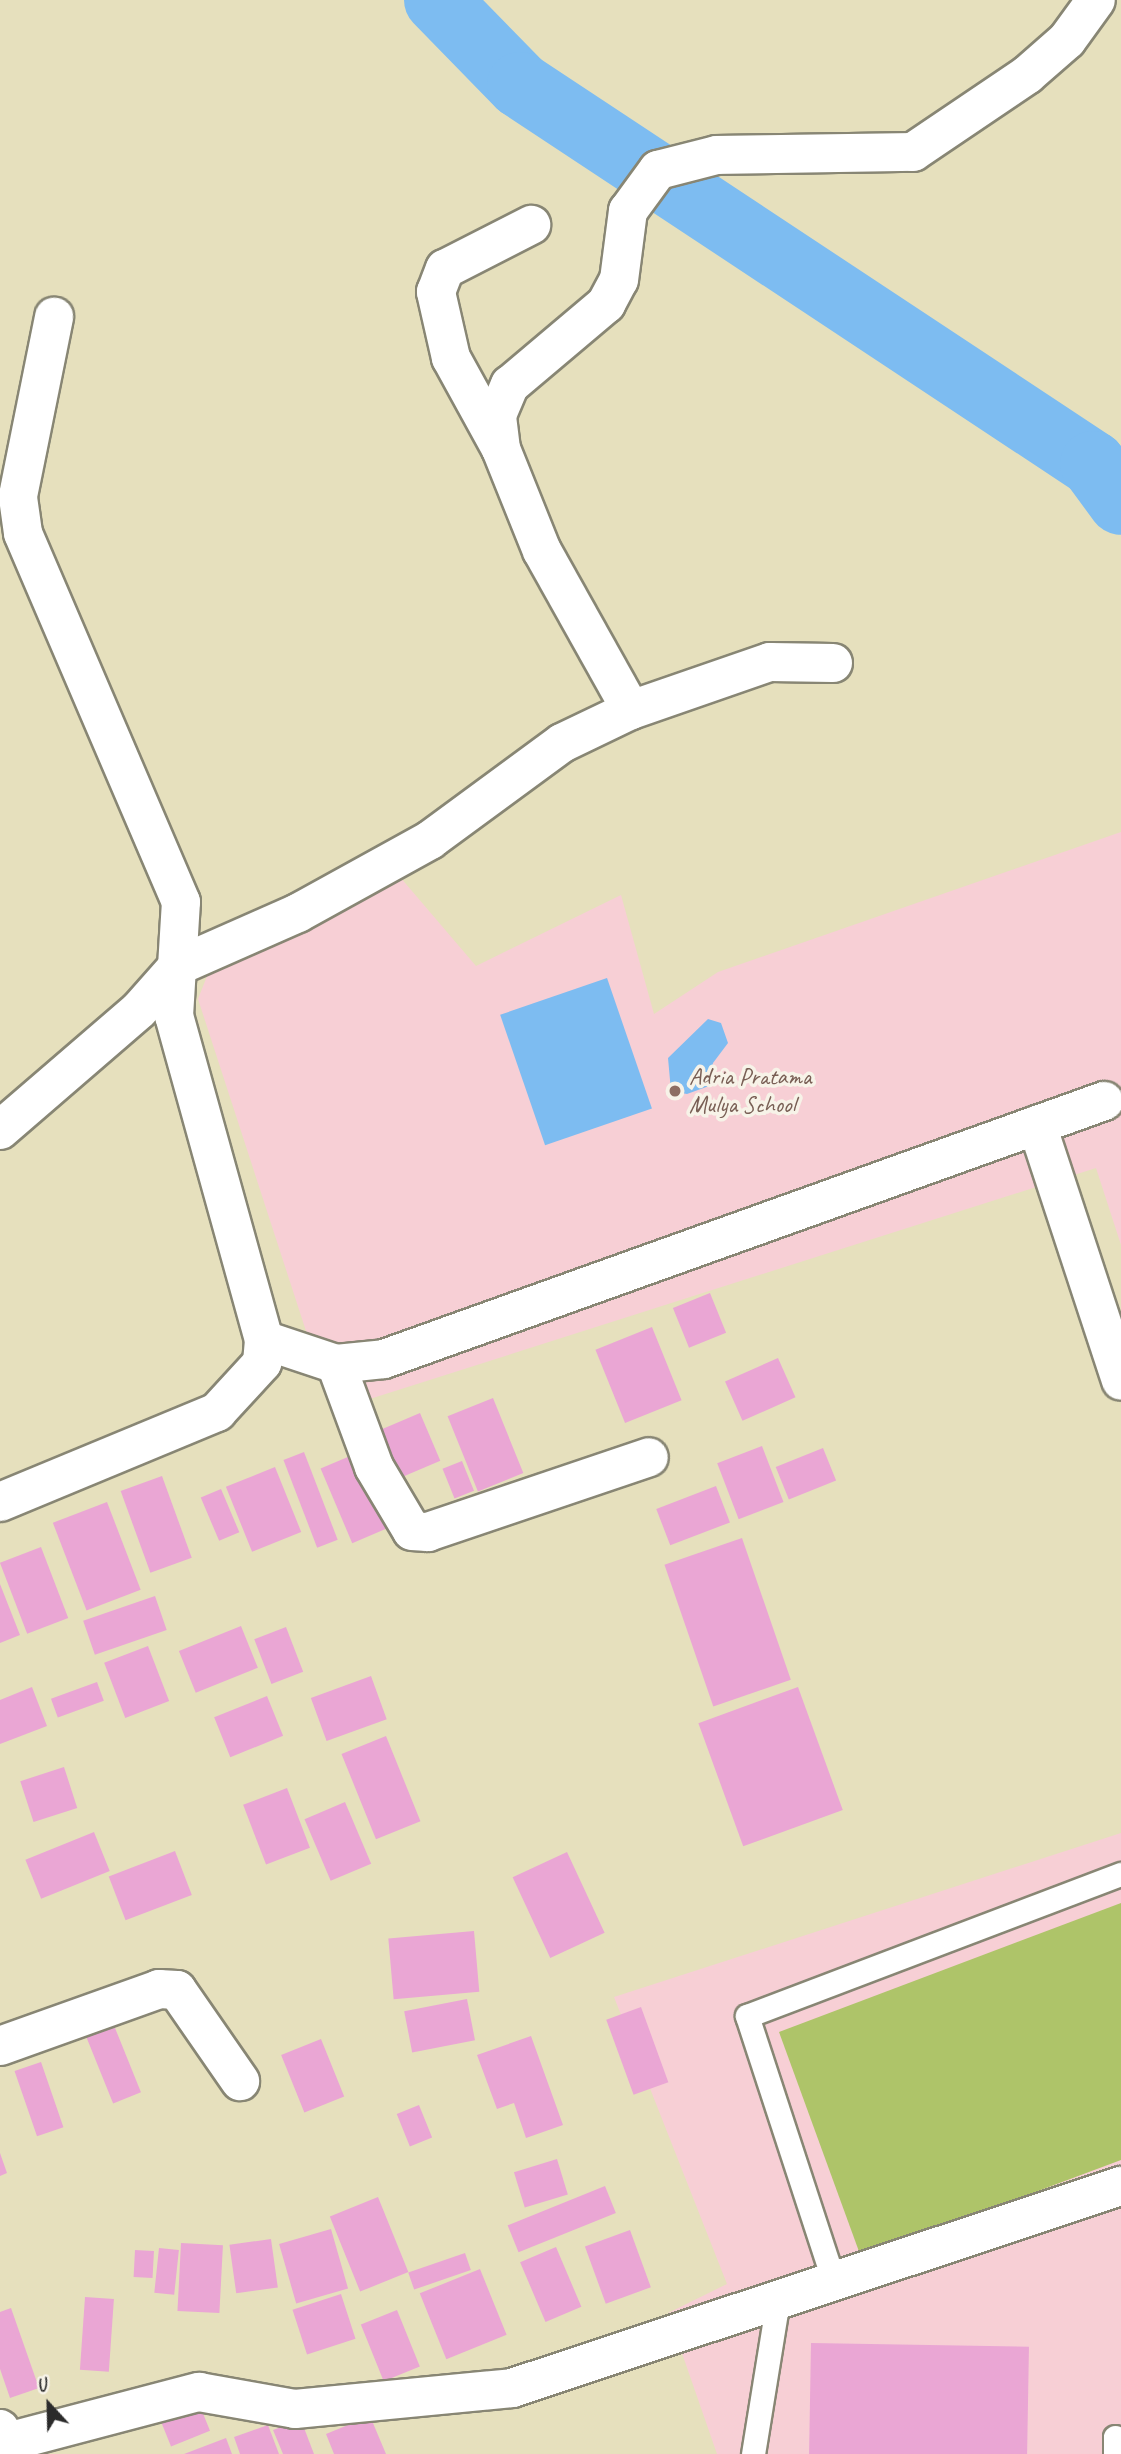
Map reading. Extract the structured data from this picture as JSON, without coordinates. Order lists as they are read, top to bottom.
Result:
{
  "places": ["Adria Pratama Mulya School"],
  "north": "top"
}
